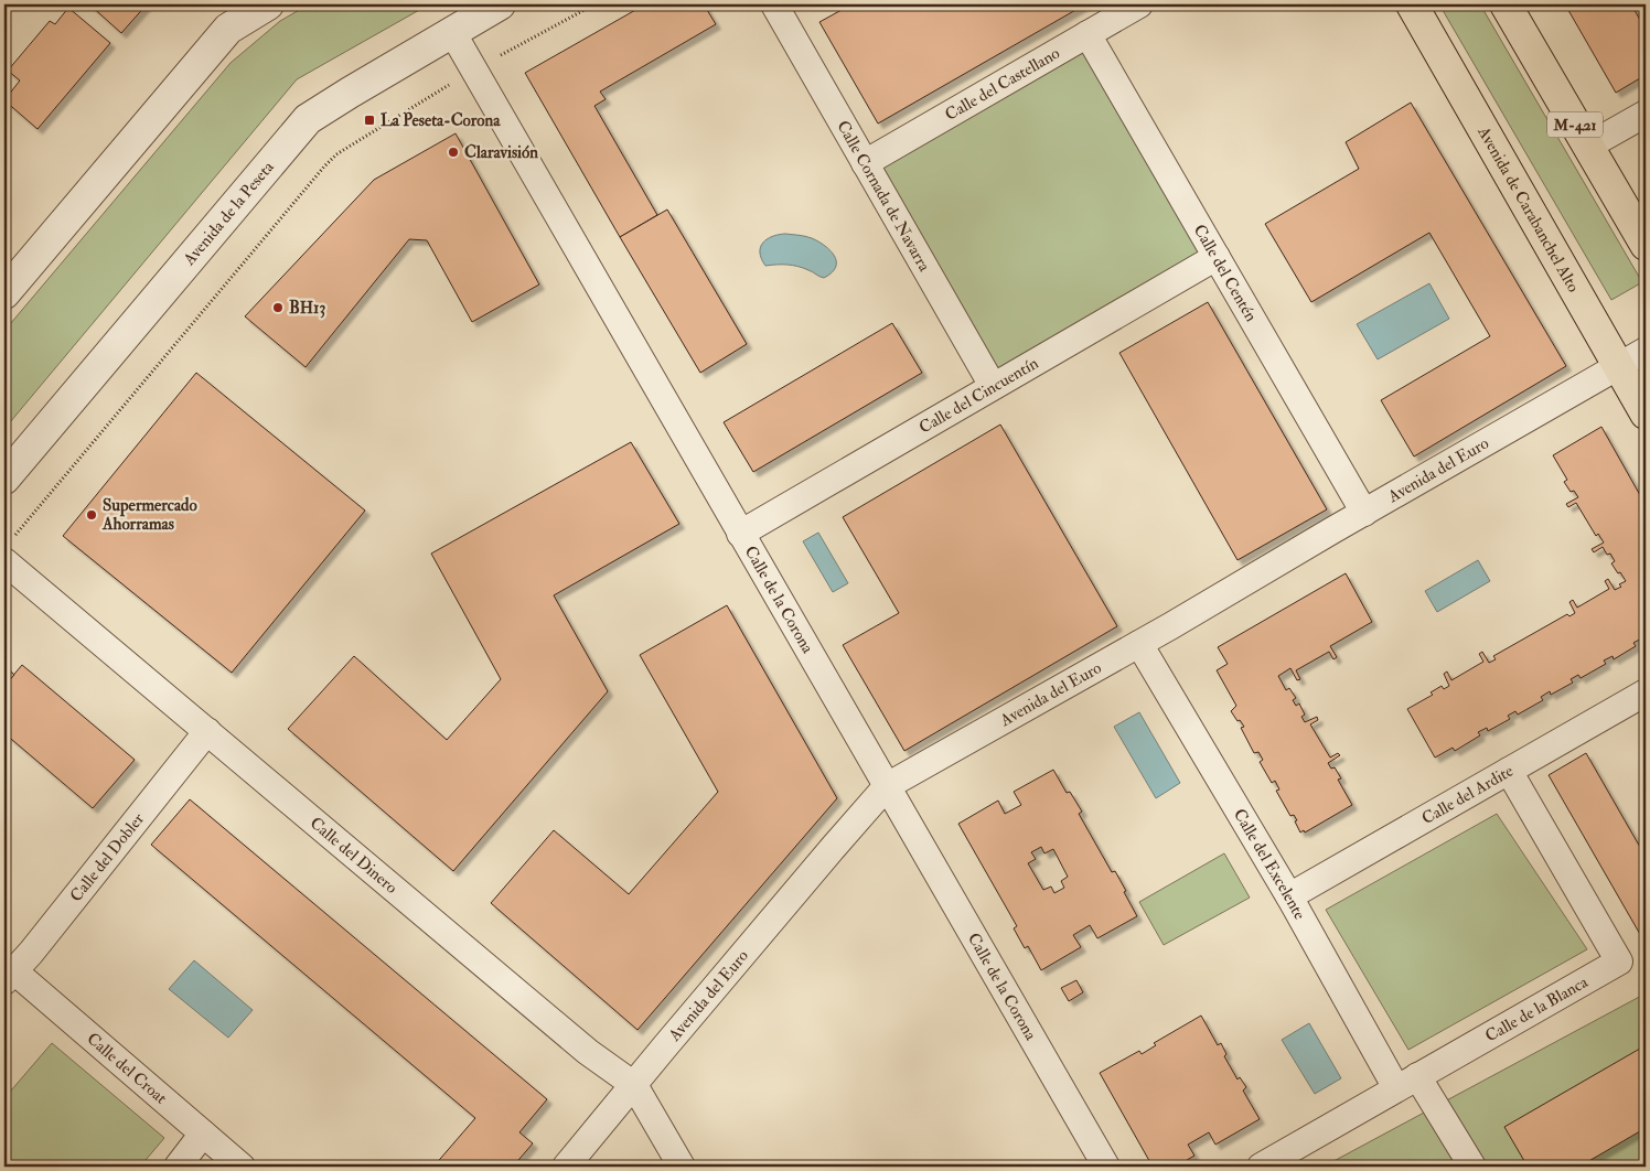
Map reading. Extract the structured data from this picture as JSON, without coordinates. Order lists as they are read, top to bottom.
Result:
{
  "streets": {
    "main road": ["M-421", "Avenida de Carabanchel Alto"],
    "street": [
      "Calle del Castellano",
      "Calle Cornada de Navarra",
      "Avenida de la Peseta",
      "Calle del Centén",
      "Calle del Cincuentín",
      "Avenida del Euro",
      "Calle de la Corona",
      "Calle del Ardite",
      "Calle del Dinero",
      "Calle del Dobler",
      "Calle del Excelente",
      "Calle de la Blanca",
      "Calle del Croat"
    ]
  },
  "crossings": [
    ["Calle del Castellano", "Calle Cornada de Navarra"],
    ["Calle del Castellano", "Calle del Centén"],
    ["Calle Cornada de Navarra", "Calle del Cincuentín"],
    ["Avenida de Carabanchel Alto", "Avenida del Euro"],
    ["Avenida de la Peseta", "Calle de la Corona"],
    ["Calle del Centén", "Calle del Cincuentín"],
    ["Calle del Centén", "Avenida del Euro"],
    ["Calle del Cincuentín", "Calle de la Corona"],
    ["Avenida del Euro", "Calle de la Corona"],
    ["Avenida del Euro", "Calle del Dinero"],
    ["Avenida del Euro", "Calle del Excelente"],
    ["Calle del Ardite", "Calle del Excelente"],
    ["Calle del Ardite", "Calle de la Blanca"],
    ["Calle del Dinero", "Calle del Dobler"],
    ["Calle del Dobler", "Calle del Croat"],
    ["Calle del Excelente", "Calle de la Blanca"]
  ],
  "places": {
    "transit": ["La Peseta-Corona"],
    "other": ["Claravisión", "BH13", "Supermercado Ahorramas"]
  }
}
